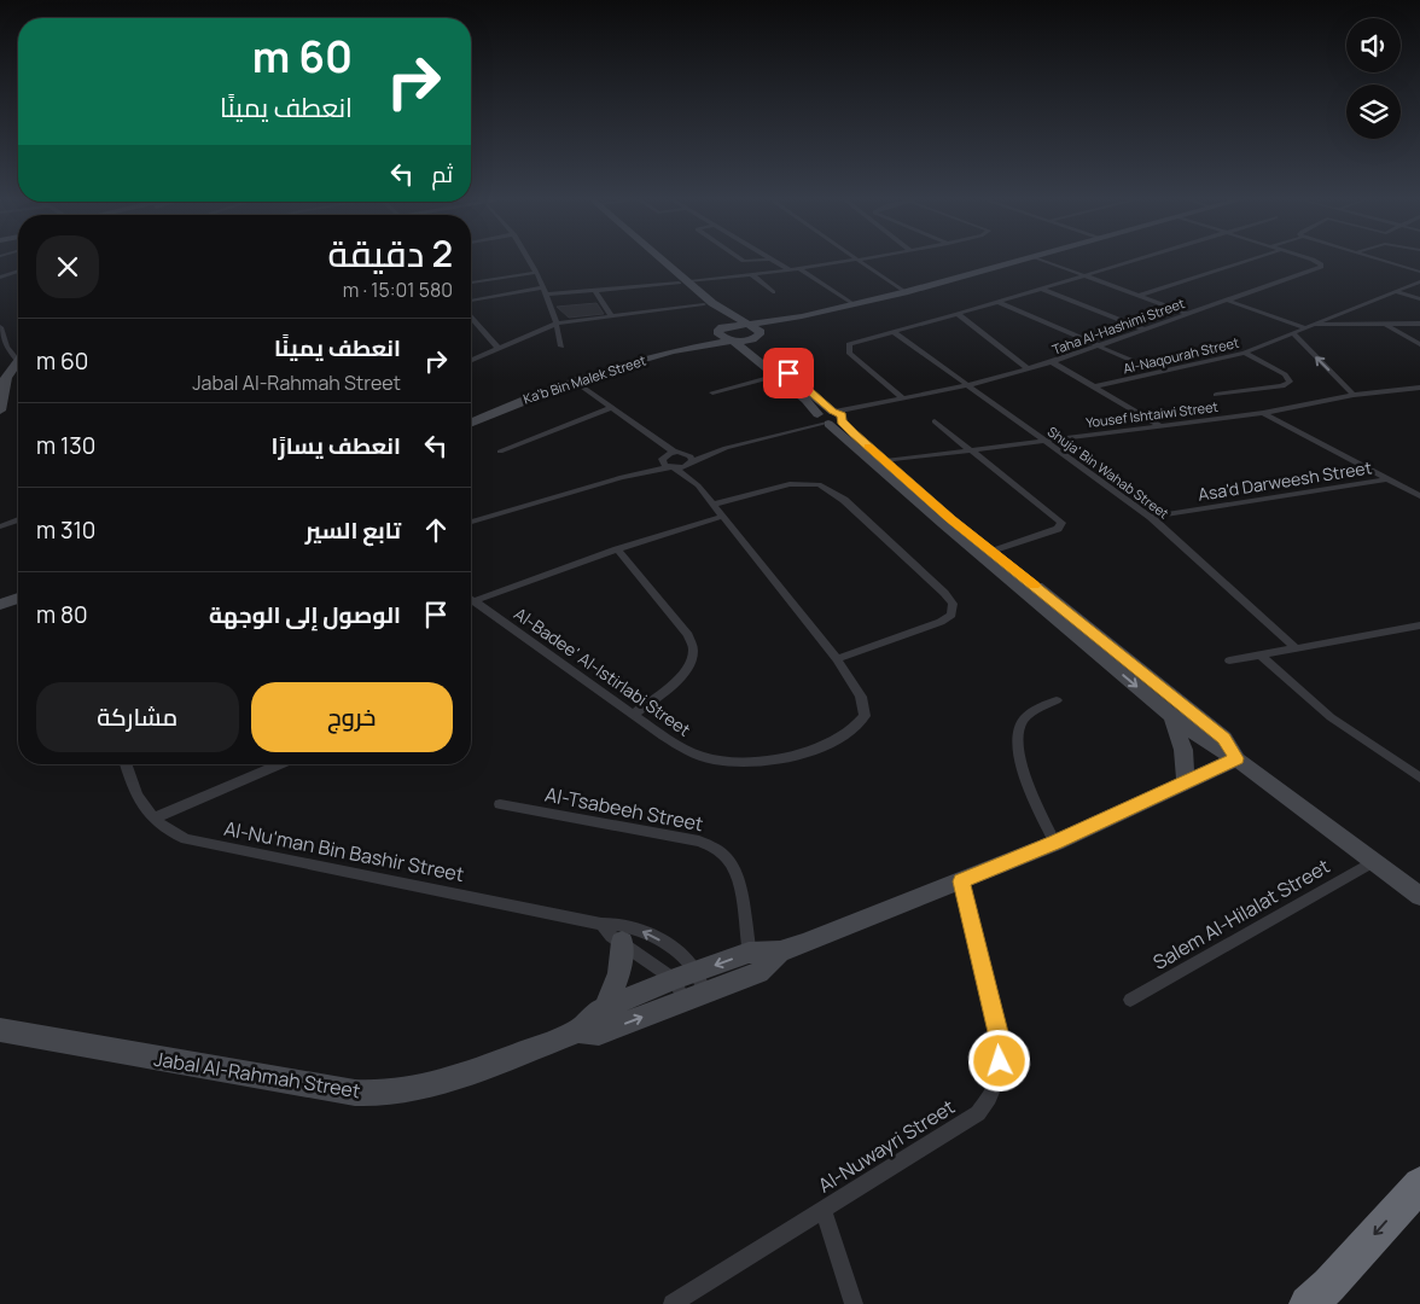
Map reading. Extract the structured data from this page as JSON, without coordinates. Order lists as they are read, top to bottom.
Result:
{
  "streets": {
    "street": [
      "Taha Al-Hashimi Street",
      "Al-Naqourah Street",
      "Ka’b Bin Malek Street",
      "Yousef Ishtaiwi Street",
      "Shuja' Bin Wahab Street",
      "Asa'd Darweesh Street",
      "Al-Badee' Al-Istirlabi Street",
      "Al-Tsabeeh Street",
      "Al-Nu'man Bin Bashir Street",
      "Salem Al-Hilalat Street",
      "Jabal Al-Rahmah Street",
      "Al-Nuwayri Street"
    ]
  },
  "crossings": [
    ["Taha Al-Hashimi Street", "Shuja' Bin Wahab Street"],
    ["Yousef Ishtaiwi Street", "Shuja' Bin Wahab Street"],
    ["Shuja' Bin Wahab Street", "Asa'd Darweesh Street"],
    ["Al-Tsabeeh Street", "Jabal Al-Rahmah Street"],
    ["Al-Nu'man Bin Bashir Street", "Jabal Al-Rahmah Street"],
    ["Jabal Al-Rahmah Street", "Al-Nuwayri Street"]
  ],
  "page": {
    "turn": ["60 m", "انعطف يمينًا"],
    "then": "ثم",
    "heading": ["2 دقيقة", "580 m · 15:01"],
    "list": [
      {
        "name": "انعطف يمينًا",
        "note": "Jabal Al-Rahmah Street",
        "value": "60 m"
      },
      {
        "name": "انعطف يسارًا",
        "value": "130 m"
      },
      {
        "name": "تابع السير",
        "value": "310 m"
      },
      {
        "name": "الوصول إلى الوجهة",
        "value": "80 m"
      }
    ],
    "buttons": ["خروج", "مشاركة"]
  }
}
